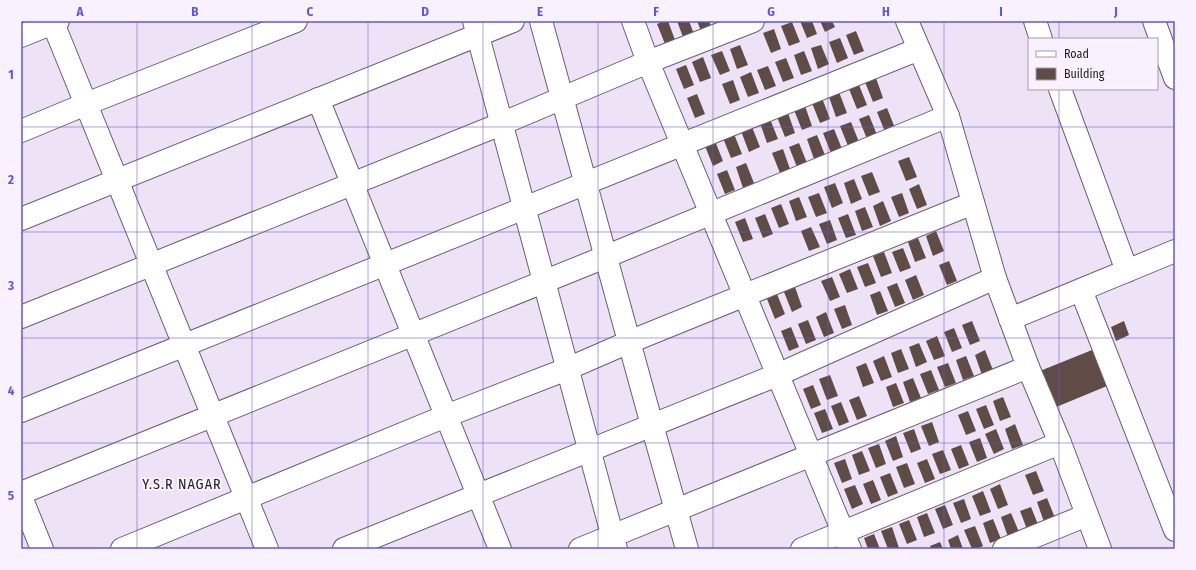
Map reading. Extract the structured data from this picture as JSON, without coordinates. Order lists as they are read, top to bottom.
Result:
{
  "districts": ["Y.S.R NAGAR"],
  "legend": ["Road", "Building"],
  "grid": {
    "columns": [
      "A",
      "B",
      "C",
      "D",
      "E",
      "F",
      "G",
      "H",
      "I",
      "J"
    ],
    "rows": [
      "1",
      "2",
      "3",
      "4",
      "5"
    ]
  }
}
